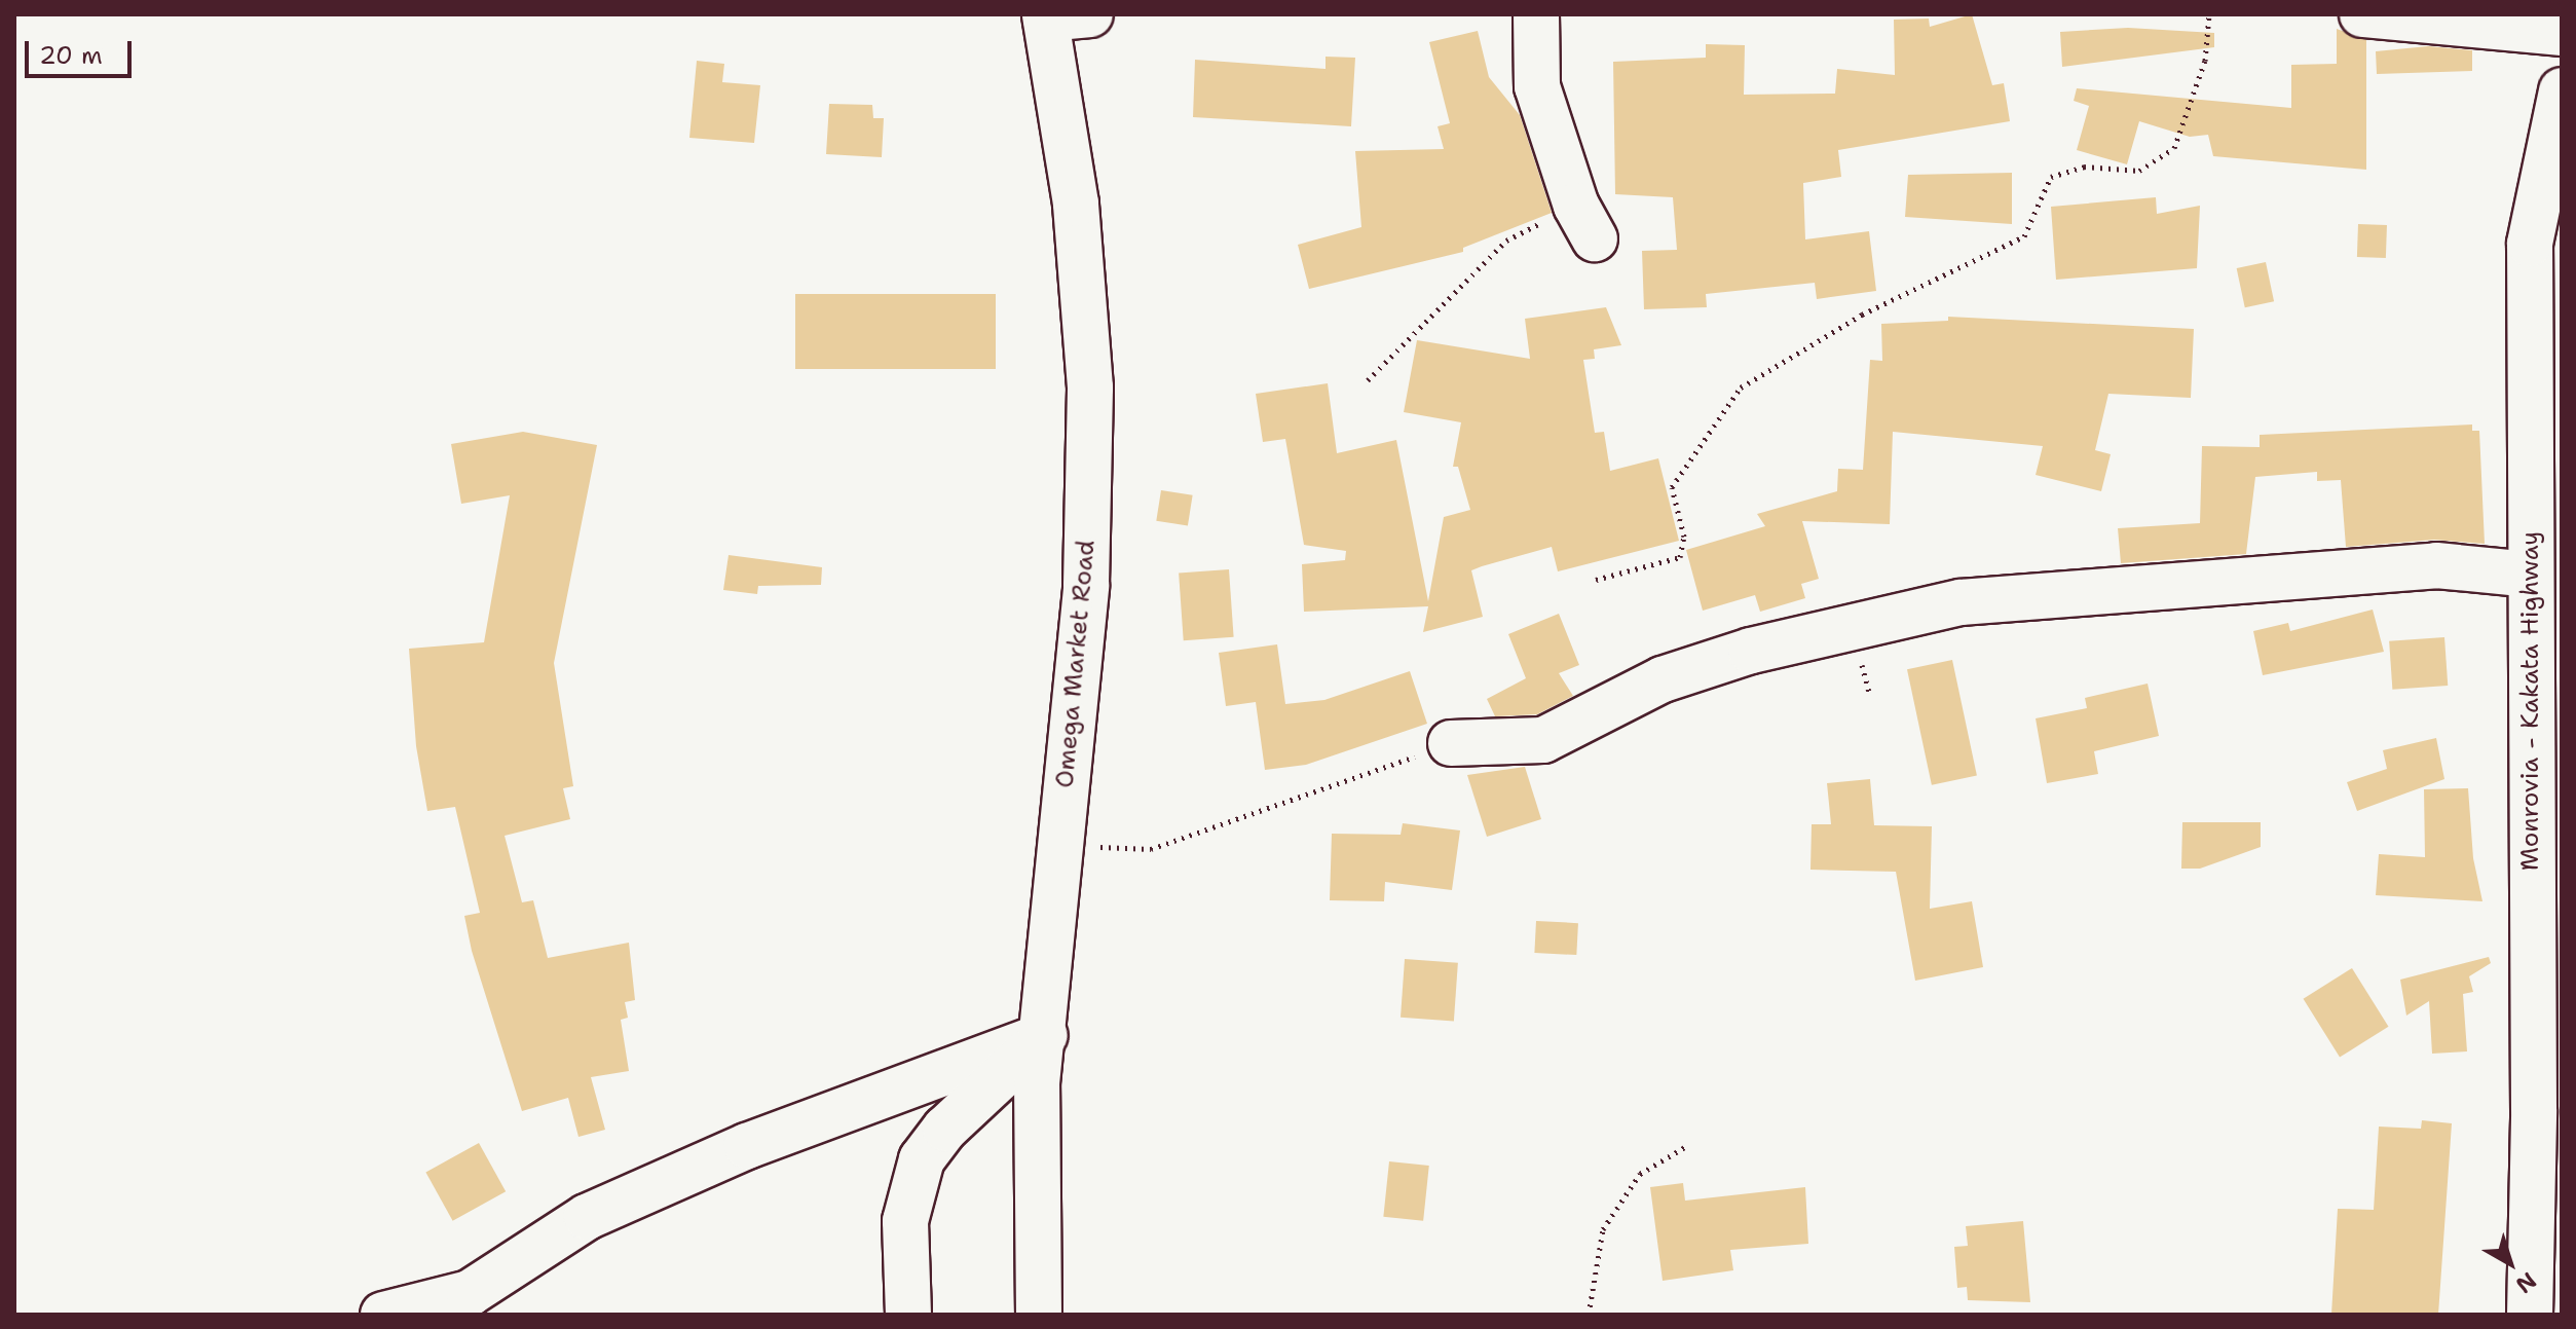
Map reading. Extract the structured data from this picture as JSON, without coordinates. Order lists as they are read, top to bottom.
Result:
{
  "streets": {
    "main road": ["Omega Market Road", "Monrovia - Kakata Highway"]
  },
  "scale_bar": "20 m",
  "north": "bottom right"
}
